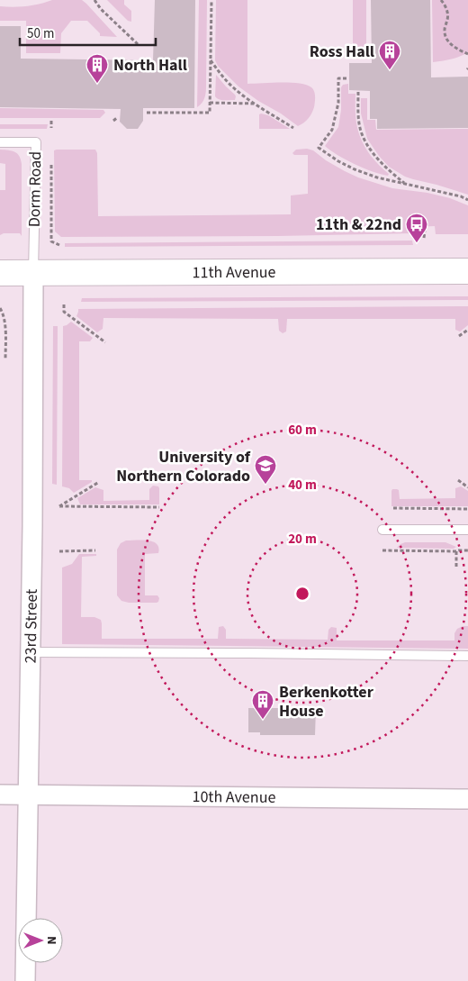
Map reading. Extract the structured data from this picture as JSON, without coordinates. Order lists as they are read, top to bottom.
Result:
{
  "streets": {
    "main road": ["11th Avenue"],
    "street": ["23rd Street", "10th Avenue"],
    "lane": ["Dorm Road"]
  },
  "crossings": [
    ["Dorm Road", "11th Avenue"],
    ["Dorm Road", "23rd Street"],
    ["11th Avenue", "23rd Street"],
    ["23rd Street", "10th Avenue"]
  ],
  "places": {
    "building": ["Ross Hall", "North Hall", "Berkenkotter House"],
    "bus stop": ["11th & 22nd"],
    "school or university": ["University of Northern Colorado"]
  },
  "scale_bar": "50 m",
  "north": "right",
  "rings": ["60 m", "40 m", "20 m"]
}
